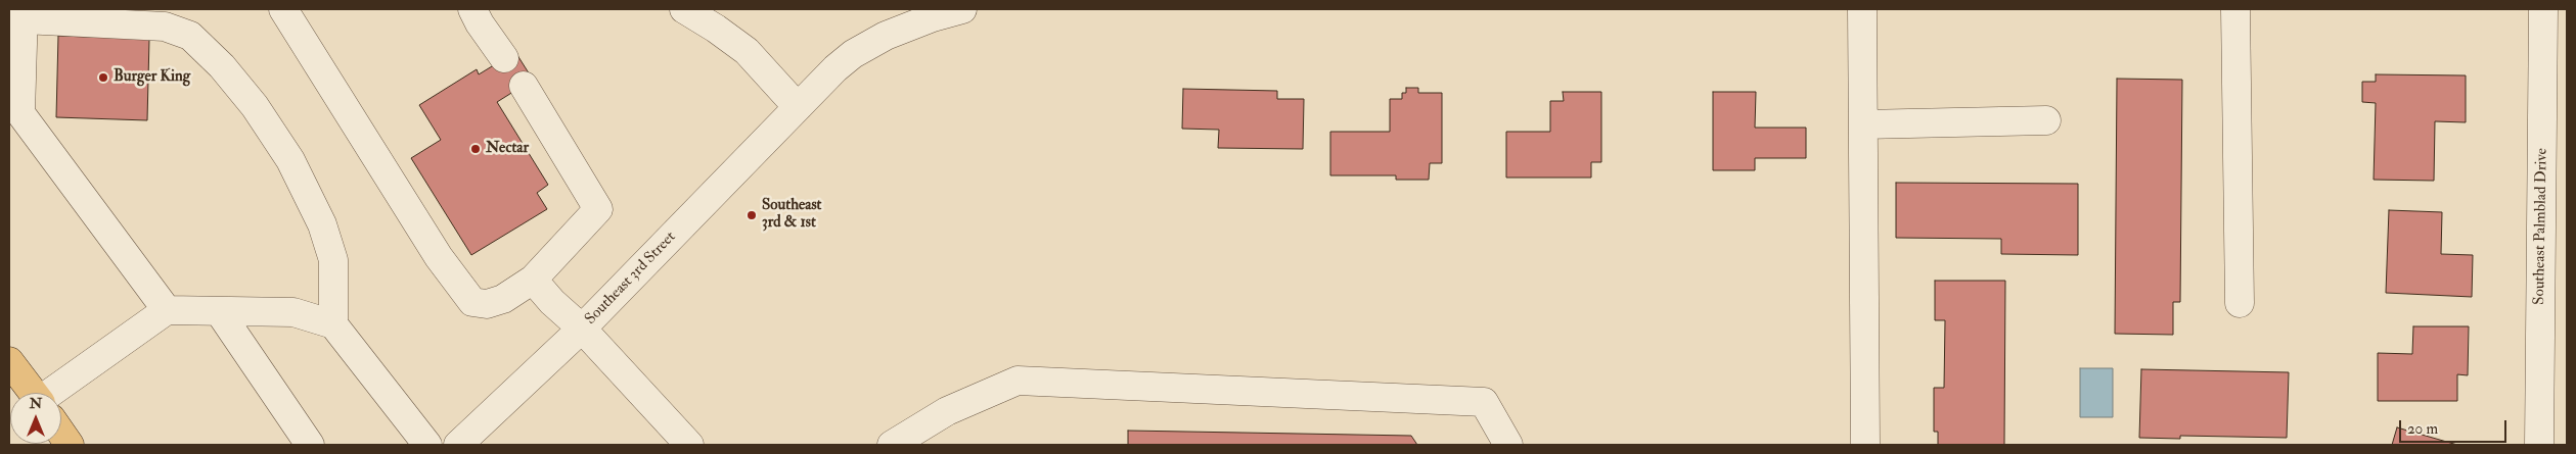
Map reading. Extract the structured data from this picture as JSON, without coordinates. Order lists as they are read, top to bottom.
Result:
{
  "streets": {
    "street": ["Southeast Palmblad Drive", "Southeast 3rd Street"]
  },
  "places": ["Burger King", "Nectar", "Southeast 3rd & 1st"],
  "scale_bar": "20 m",
  "north": "top"
}
